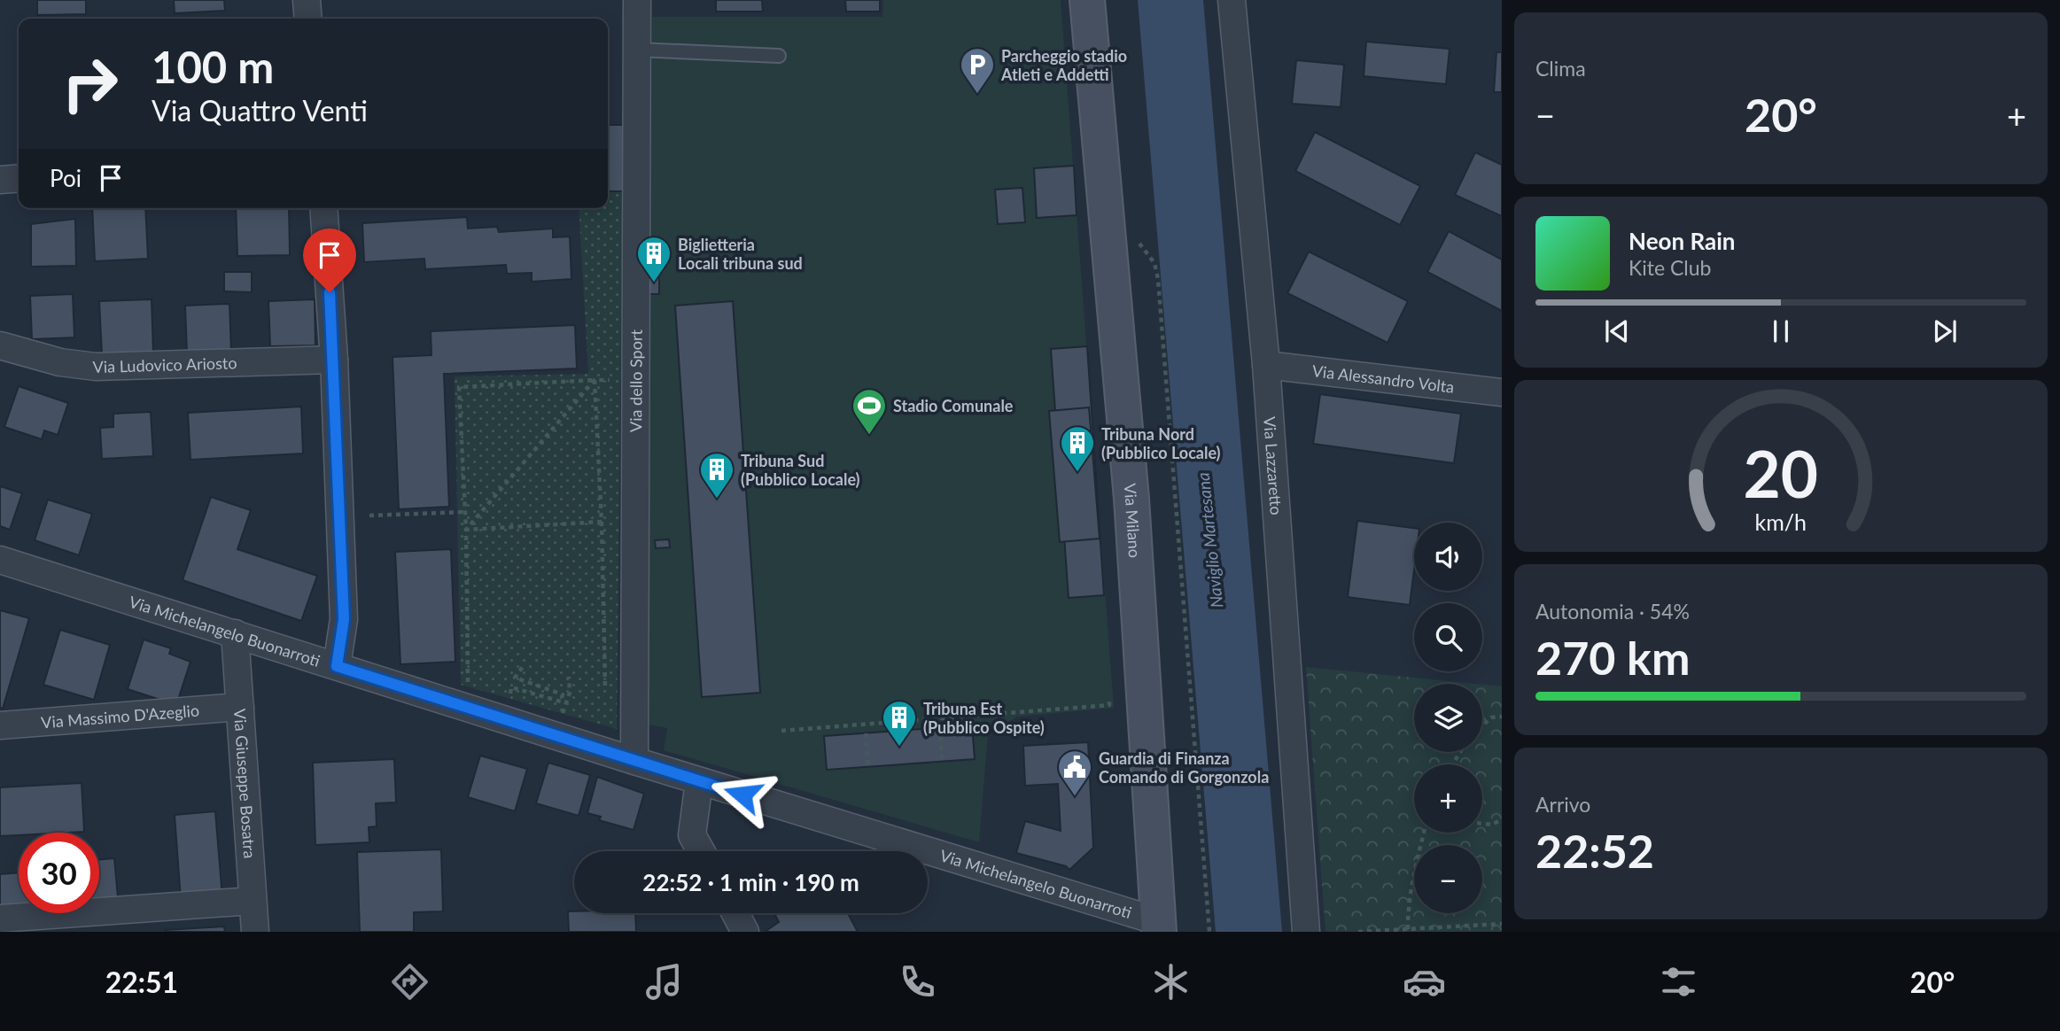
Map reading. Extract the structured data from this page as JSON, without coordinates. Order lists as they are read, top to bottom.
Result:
{
  "streets": {
    "street": [
      "Via Ludovico Ariosto",
      "Via Alessandro Volta",
      "Via dello Sport",
      "Via Lazzaretto",
      "Via Milano",
      "Via Michelangelo Buonarroti",
      "Via Massimo D'Azeglio",
      "Via Giuseppe Bosatra"
    ]
  },
  "crossings": [
    ["Via Alessandro Volta", "Via Lazzaretto"],
    ["Via dello Sport", "Via Michelangelo Buonarroti"],
    ["Via Milano", "Via Michelangelo Buonarroti"],
    ["Via Michelangelo Buonarroti", "Via Giuseppe Bosatra"],
    ["Via Massimo D'Azeglio", "Via Giuseppe Bosatra"]
  ],
  "water": ["Naviglio Martesana"],
  "places": {
    "parking": ["Parcheggio stadio Atleti e Addetti"],
    "building": [
      "Biglietteria Locali tribuna sud",
      "Tribuna Nord (Pubblico Locale)",
      "Tribuna Sud (Pubblico Locale)",
      "Tribuna Est (Pubblico Ospite)"
    ],
    "sports": ["Stadio Comunale"],
    "public building": ["Guardia di Finanza Comando di Gorgonzola"]
  },
  "page": {
    "tile": [
      "Clima",
      ["Autonomia · 54%", "270 km"],
      ["Arrivo", "22:52"]
    ],
    "turn": ["100 m", "Via Quattro Venti"],
    "heat": ["−", "20°", "+"],
    "then": "Poi",
    "song": ["Neon Rain", "Kite Club"],
    "map_buttons": ["+", "−"],
    "limit": "30",
    "trip": "22:52 · 1 min · 190 m",
    "tabs": ["22:51", "20°"],
    "gauge": ["20", "km/h"]
  }
}
